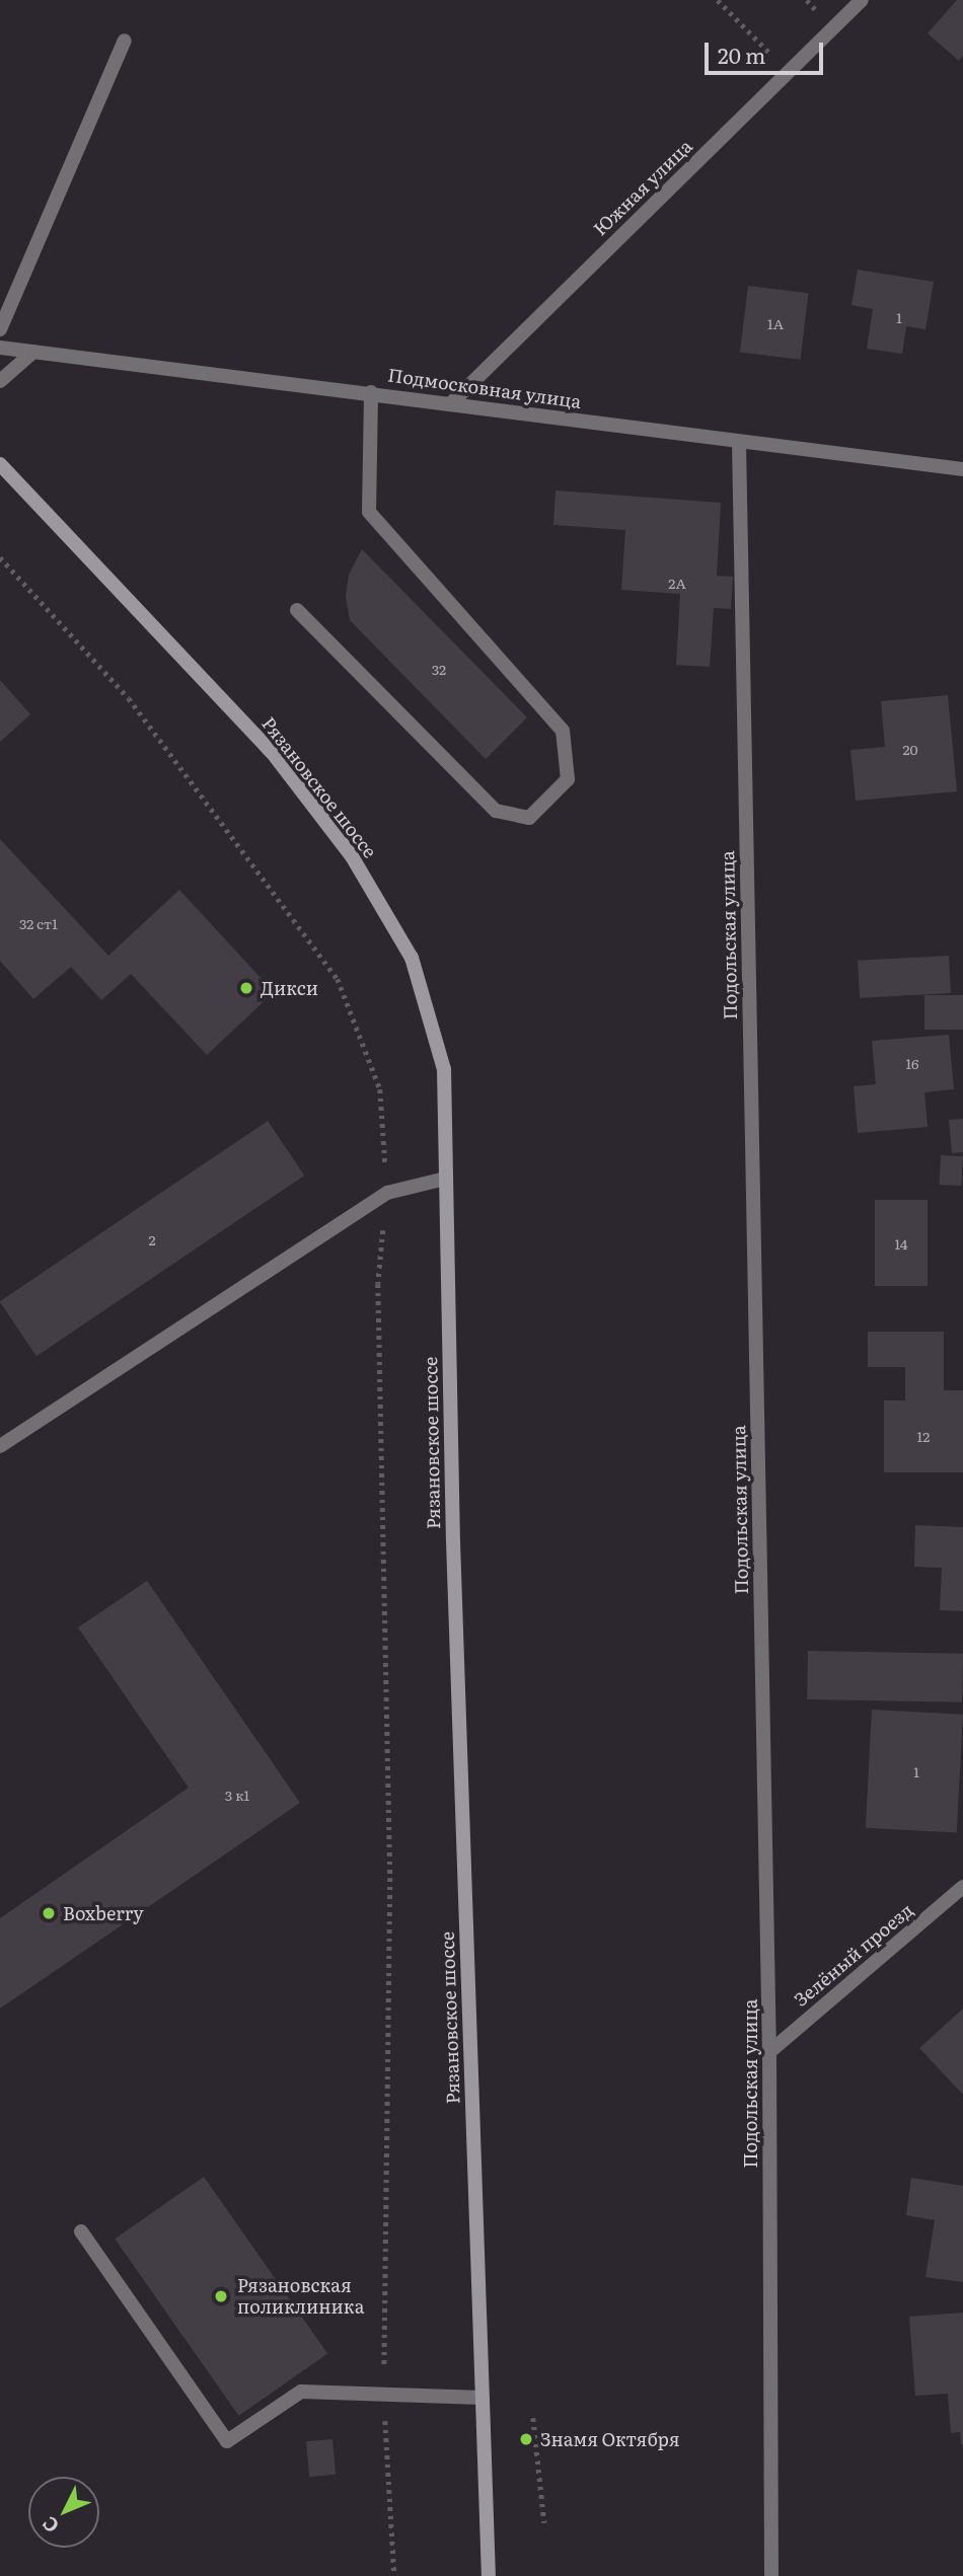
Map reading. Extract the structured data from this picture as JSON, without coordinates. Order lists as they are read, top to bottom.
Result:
{
  "streets": {
    "main road": ["Рязановское шоссе"],
    "street": [
      "Южная улица",
      "Подмосковная улица",
      "Подольская улица",
      "Зелёный проезд"
    ]
  },
  "crossings": [
    ["Южная улица", "Подмосковная улица"],
    ["Подмосковная улица", "Подольская улица"],
    ["Подольская улица", "Зелёный проезд"]
  ],
  "places": [
    "Дикси",
    "Boxberry",
    "Рязановская поликлиника",
    "Знамя Октября"
  ],
  "house_numbers": [
    "1",
    "1А",
    "2А",
    "32",
    "20",
    "32 ст1",
    "16",
    "2",
    "14",
    "12",
    "1",
    "3 к1"
  ],
  "scale_bar": "20 m",
  "north": "bottom left"
}
